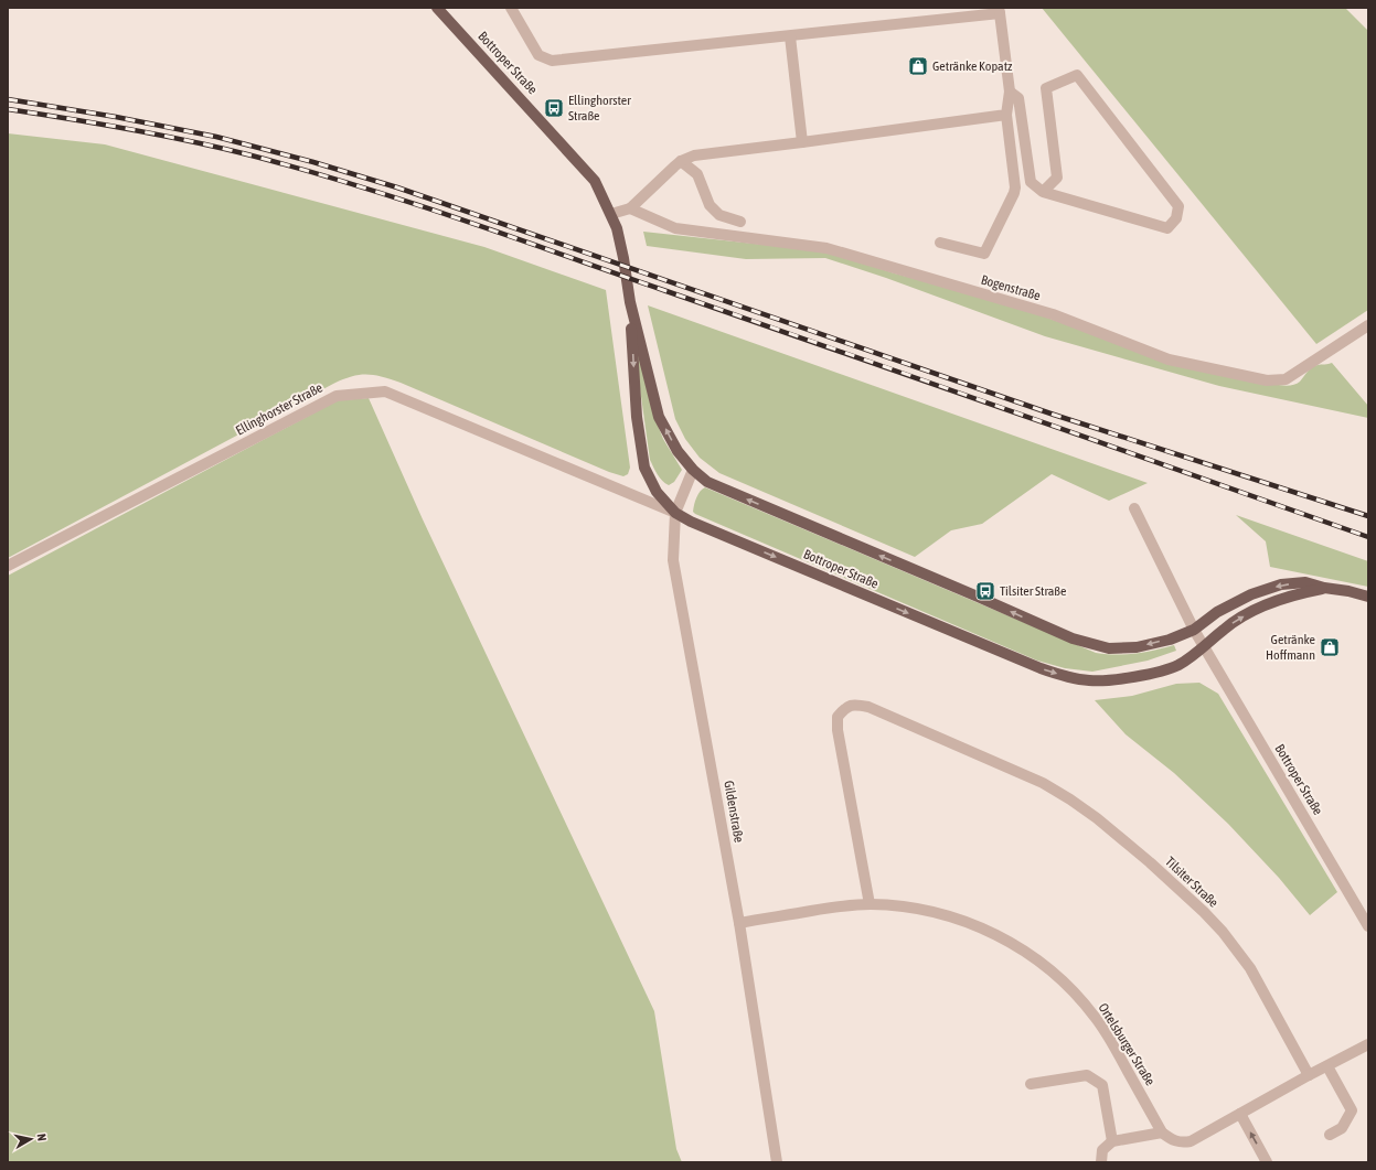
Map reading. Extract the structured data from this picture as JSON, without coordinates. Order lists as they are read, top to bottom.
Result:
{
  "streets": {
    "main road": ["Bottroper Straße"],
    "street": [
      "Bogenstraße",
      "Ellinghorster Straße",
      "Gildenstraße",
      "Tilsiter Straße",
      "Ortelsburger Straße"
    ]
  },
  "crossings": [
    ["Bottroper Straße", "Ellinghorster Straße"],
    ["Bottroper Straße", "Gildenstraße"],
    ["Ellinghorster Straße", "Gildenstraße"],
    ["Gildenstraße", "Ortelsburger Straße"],
    ["Tilsiter Straße", "Ortelsburger Straße"]
  ],
  "places": {
    "shop": ["Getränke Kopatz", "Getränke Hoffmann"],
    "bus stop": ["Ellinghorster Straße", "Tilsiter Straße"]
  },
  "north": "right"
}
